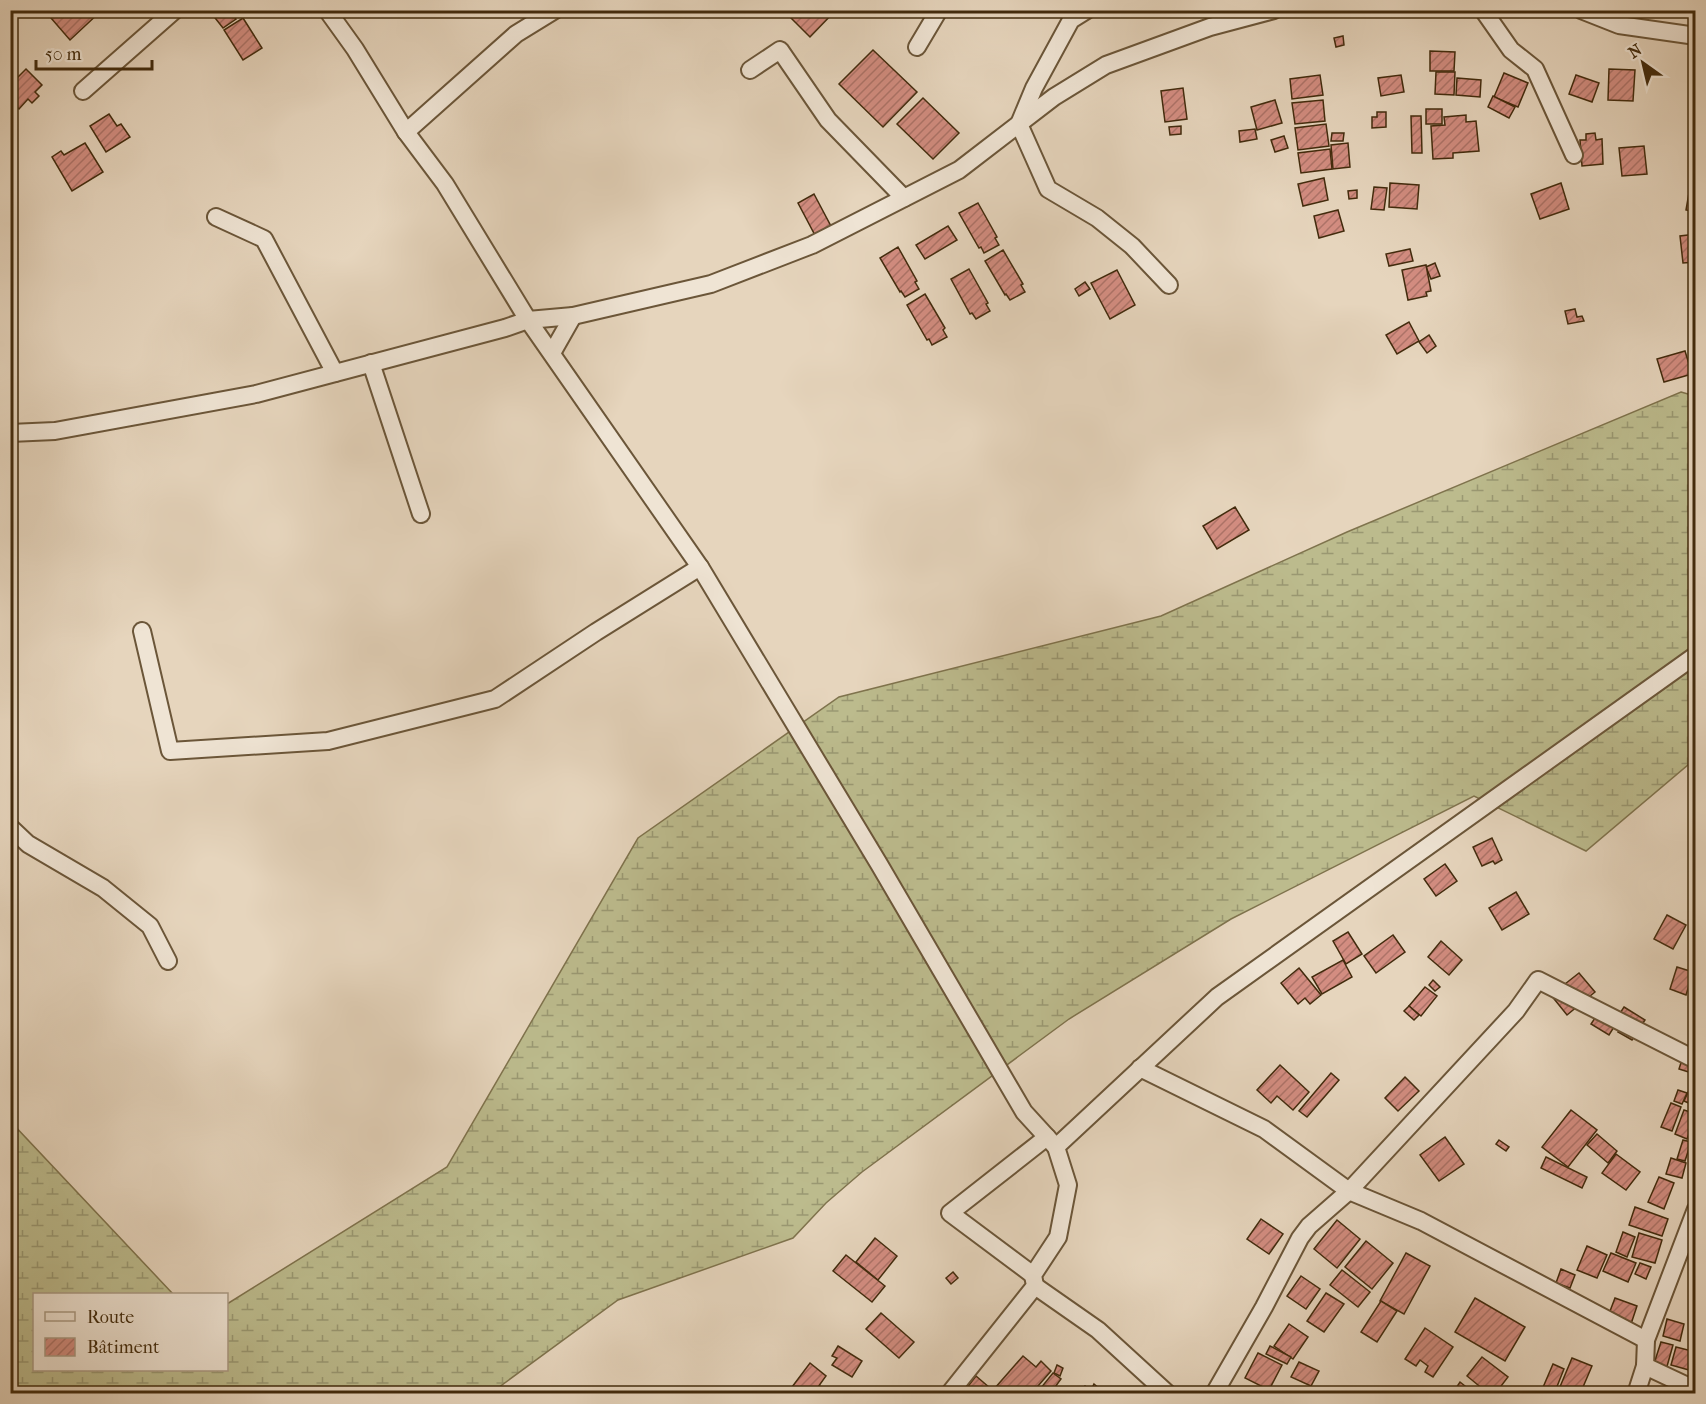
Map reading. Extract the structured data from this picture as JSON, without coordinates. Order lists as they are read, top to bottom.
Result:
{
  "legend": ["Route", "Bâtiment"],
  "scale_bar": "50 m",
  "north": "top left"
}
